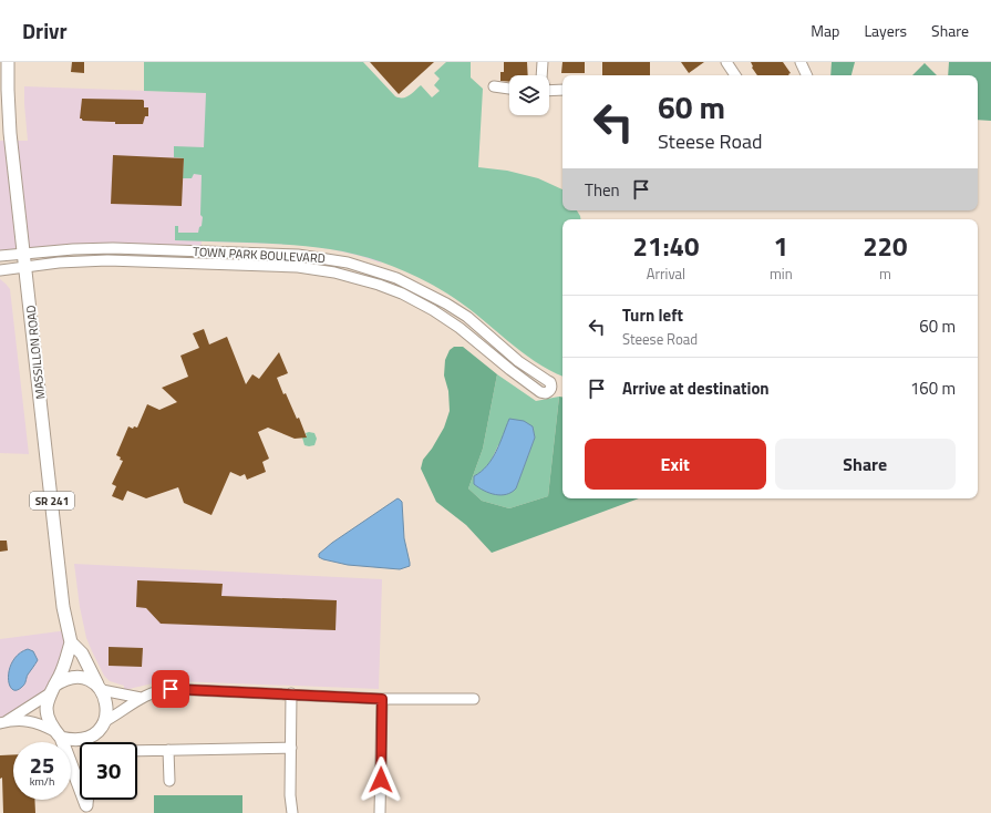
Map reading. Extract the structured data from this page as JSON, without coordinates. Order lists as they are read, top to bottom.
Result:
{
  "streets": {
    "main road": ["MASSILLON ROAD", "SR 241"],
    "street": ["TOWN PARK BOULEVARD"]
  },
  "crossings": [
    ["TOWN PARK BOULEVARD", "MASSILLON ROAD"],
    ["MASSILLON ROAD", "SR 241"]
  ],
  "page": {
    "header": "Drivr",
    "nav": ["Map", "Layers", "Share"],
    "turn": ["60 m", "Steese Road"],
    "then": "Then",
    "eta": [
      "21:40",
      "Arrival",
      "1",
      "min",
      "220",
      "m"
    ],
    "list": [
      {
        "name": "Turn left",
        "note": "Steese Road",
        "value": "60 m"
      },
      {
        "name": "Arrive at destination",
        "value": "160 m"
      }
    ],
    "buttons": ["Exit", "Share"],
    "speed": "25 km/h",
    "limit": "30"
  }
}
